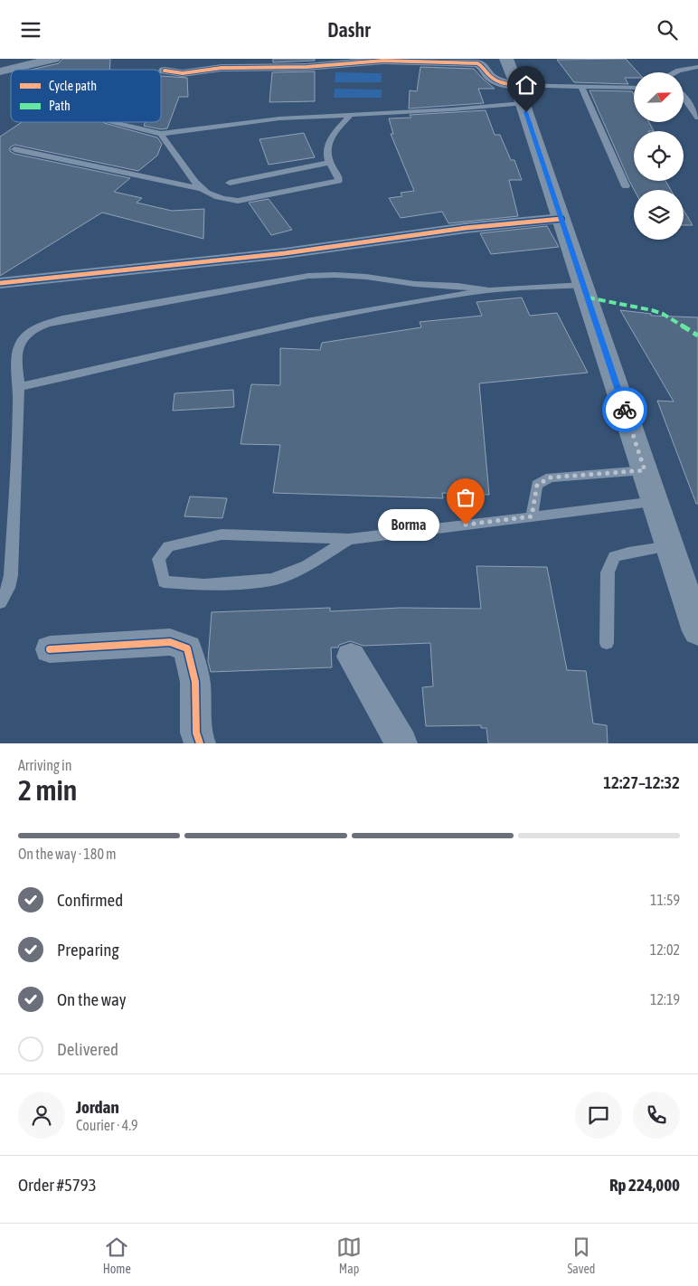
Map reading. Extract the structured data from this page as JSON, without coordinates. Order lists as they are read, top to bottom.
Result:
{
  "places": ["Borma"],
  "legend": ["Cycle path", "Path"],
  "north": "top right",
  "page": {
    "header": "Dashr",
    "bubble": "Borma",
    "heading": ["2 min", "Arriving in", "12:27–12:32"],
    "panel": [
      "Jordan",
      "Courier · 4.9",
      "Order #5793",
      "Rp 224,000"
    ],
    "bar": "On the way · 180 m",
    "list": [
      ["Confirmed", "11:59"],
      ["Preparing", "12:02"],
      ["On the way", "12:19"],
      "Delivered"
    ],
    "tabs": ["Home", "Map", "Saved"]
  }
}
